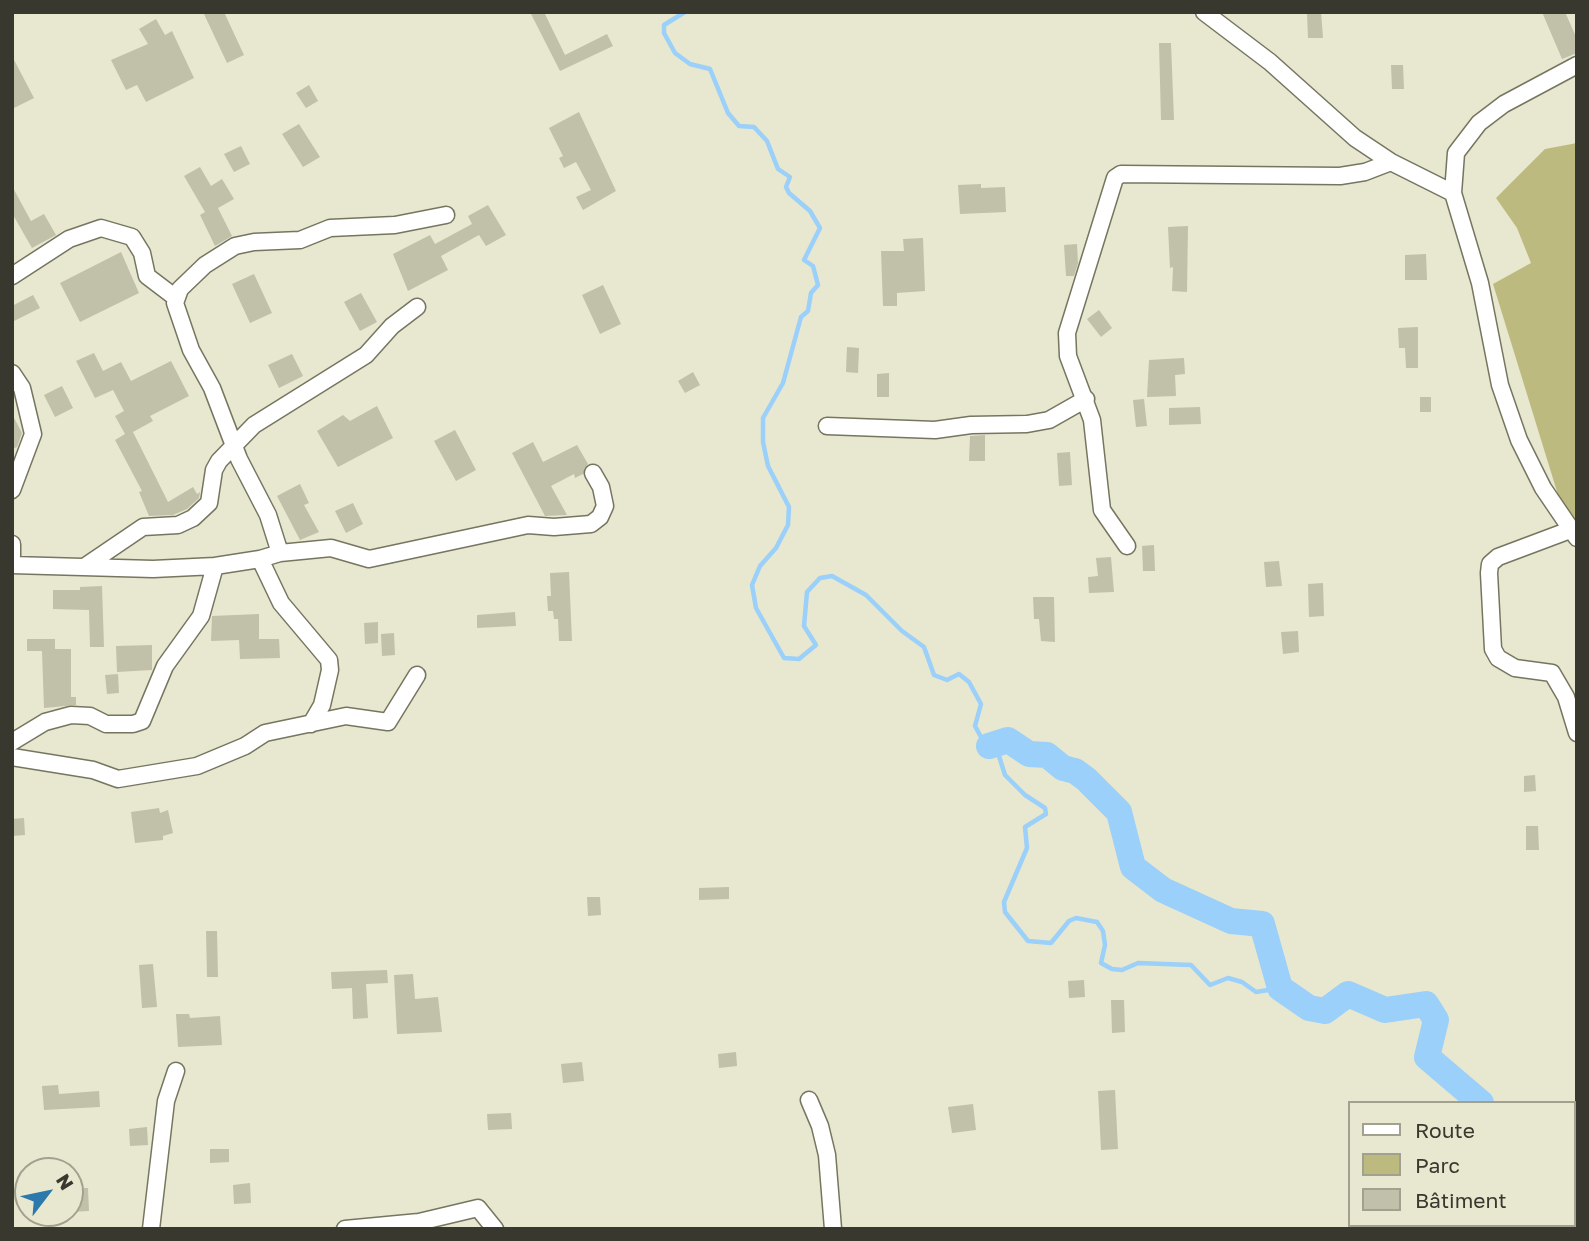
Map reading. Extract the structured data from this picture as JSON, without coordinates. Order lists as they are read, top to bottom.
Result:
{
  "legend": ["Route", "Parc", "Bâtiment"],
  "north": "top right"
}
